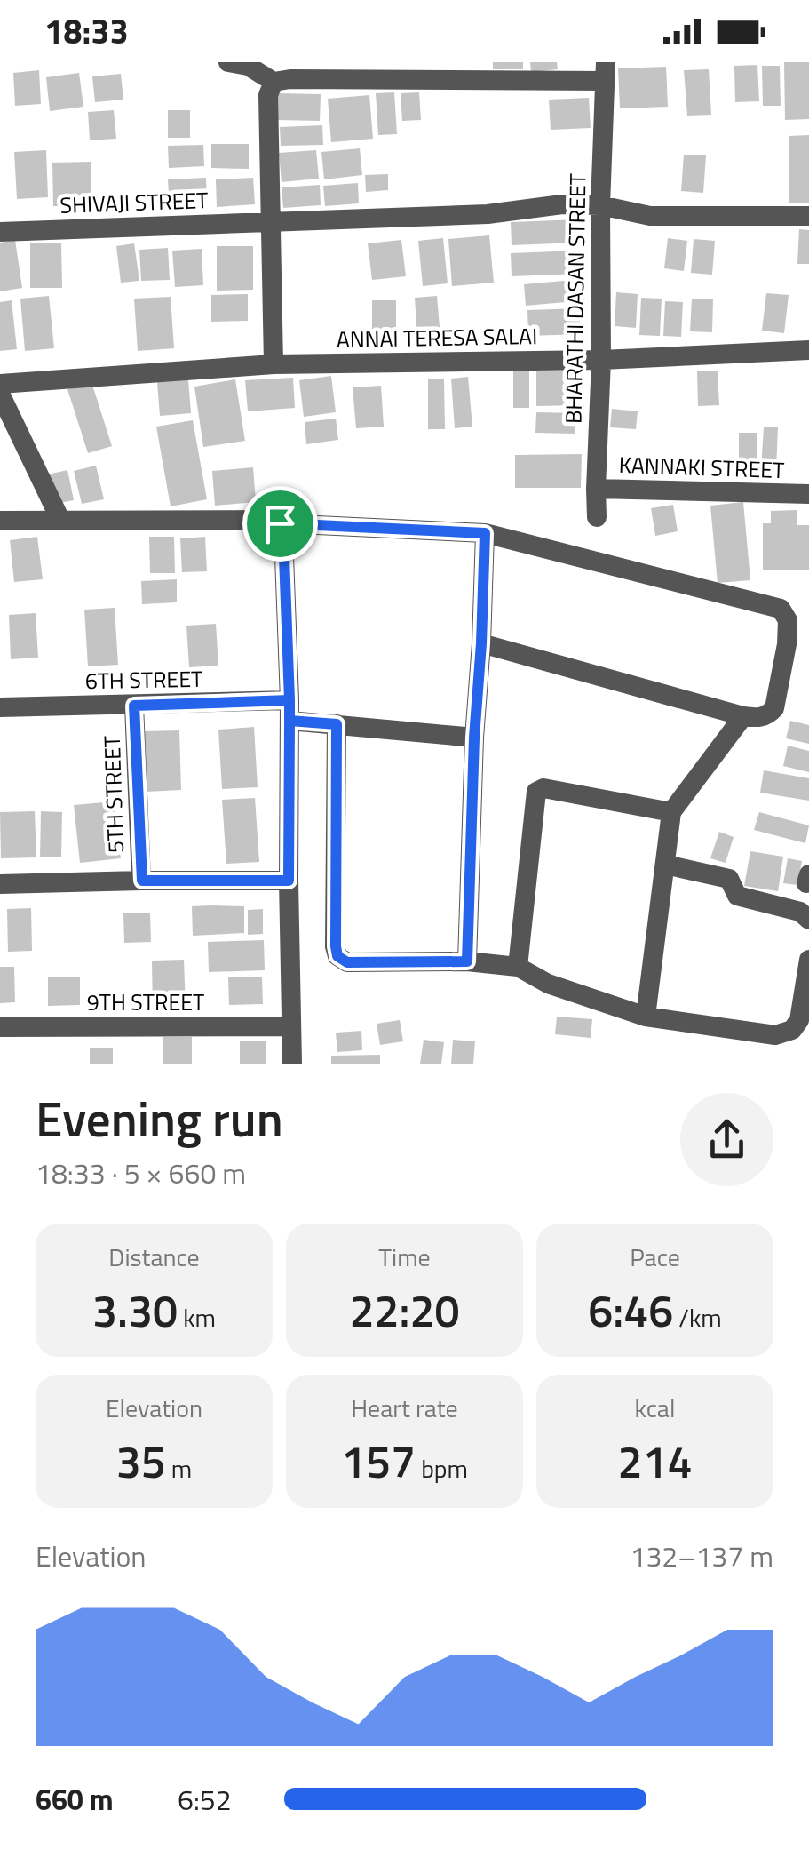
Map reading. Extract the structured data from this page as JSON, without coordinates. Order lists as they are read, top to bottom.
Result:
{
  "streets": {
    "street": [
      "SHIVAJI STREET",
      "BHARATHI DASAN STREET",
      "ANNAI TERESA SALAI",
      "KANNAKI STREET",
      "6TH STREET",
      "5TH STREET",
      "9TH STREET"
    ]
  },
  "crossings": [
    ["SHIVAJI STREET", "BHARATHI DASAN STREET"],
    ["BHARATHI DASAN STREET", "ANNAI TERESA SALAI"],
    ["BHARATHI DASAN STREET", "KANNAKI STREET"],
    ["6TH STREET", "5TH STREET"]
  ],
  "page": {
    "status": "18:33",
    "heading": ["Evening run", "18:33 · 5 × 660 m"],
    "stats": [
      ["Distance", "3.30 km"],
      ["Time", "22:20"],
      ["Pace", "6:46 /km"],
      ["Elevation", "35 m"],
      ["Heart rate", "157 bpm"],
      ["kcal", "214"]
    ],
    "chart": ["Elevation", "132–137 m"],
    "list": [
      {
        "name": "660 m",
        "note": "6:52"
      }
    ]
  }
}
